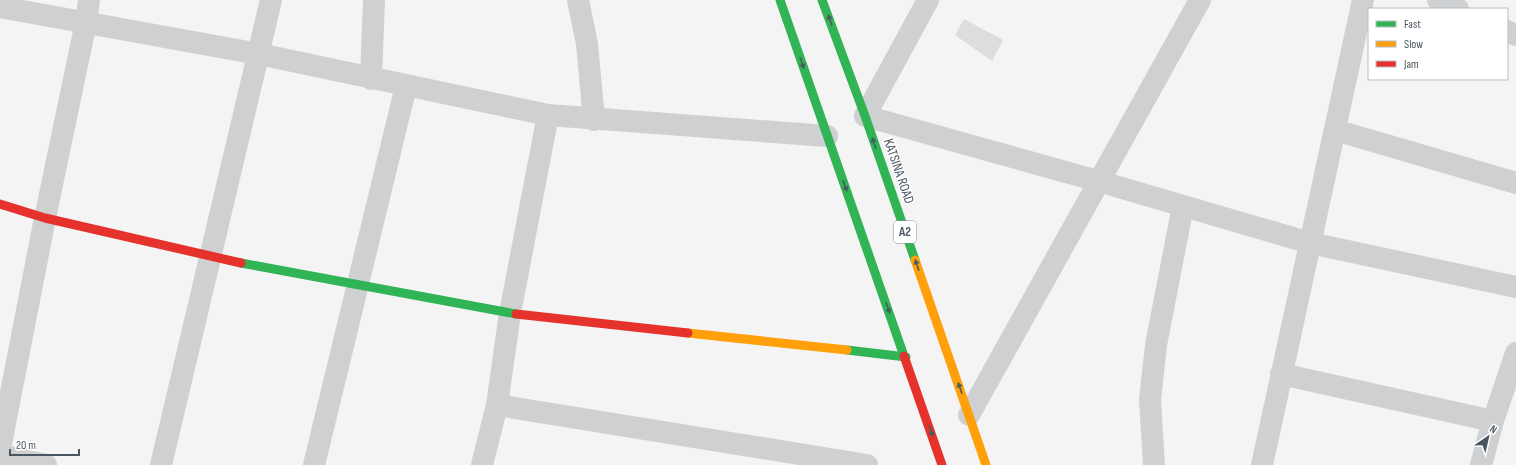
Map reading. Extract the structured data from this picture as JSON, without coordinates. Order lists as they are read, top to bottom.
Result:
{
  "streets": {
    "main road": ["KATSINA ROAD", "A2"]
  },
  "legend": ["Fast", "Slow", "Jam"],
  "scale_bar": "20 m",
  "north": "top right"
}
